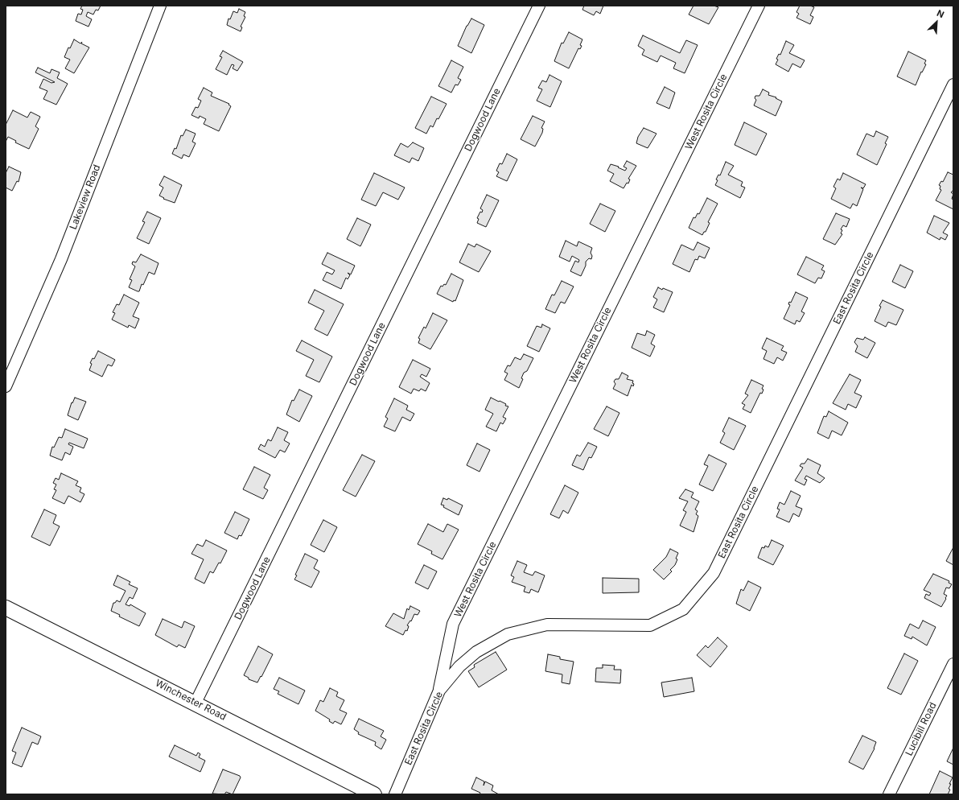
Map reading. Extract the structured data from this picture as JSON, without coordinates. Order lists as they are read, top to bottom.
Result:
{
  "streets": {
    "main road": ["Winchester Road"],
    "street": [
      "West Rosita Circle",
      "Dogwood Lane",
      "Lakeview Road",
      "East Rosita Circle",
      "Lucibill Road"
    ]
  },
  "crossings": [
    ["West Rosita Circle", "East Rosita Circle"],
    ["Dogwood Lane", "Winchester Road"]
  ],
  "north": "top right"
}
